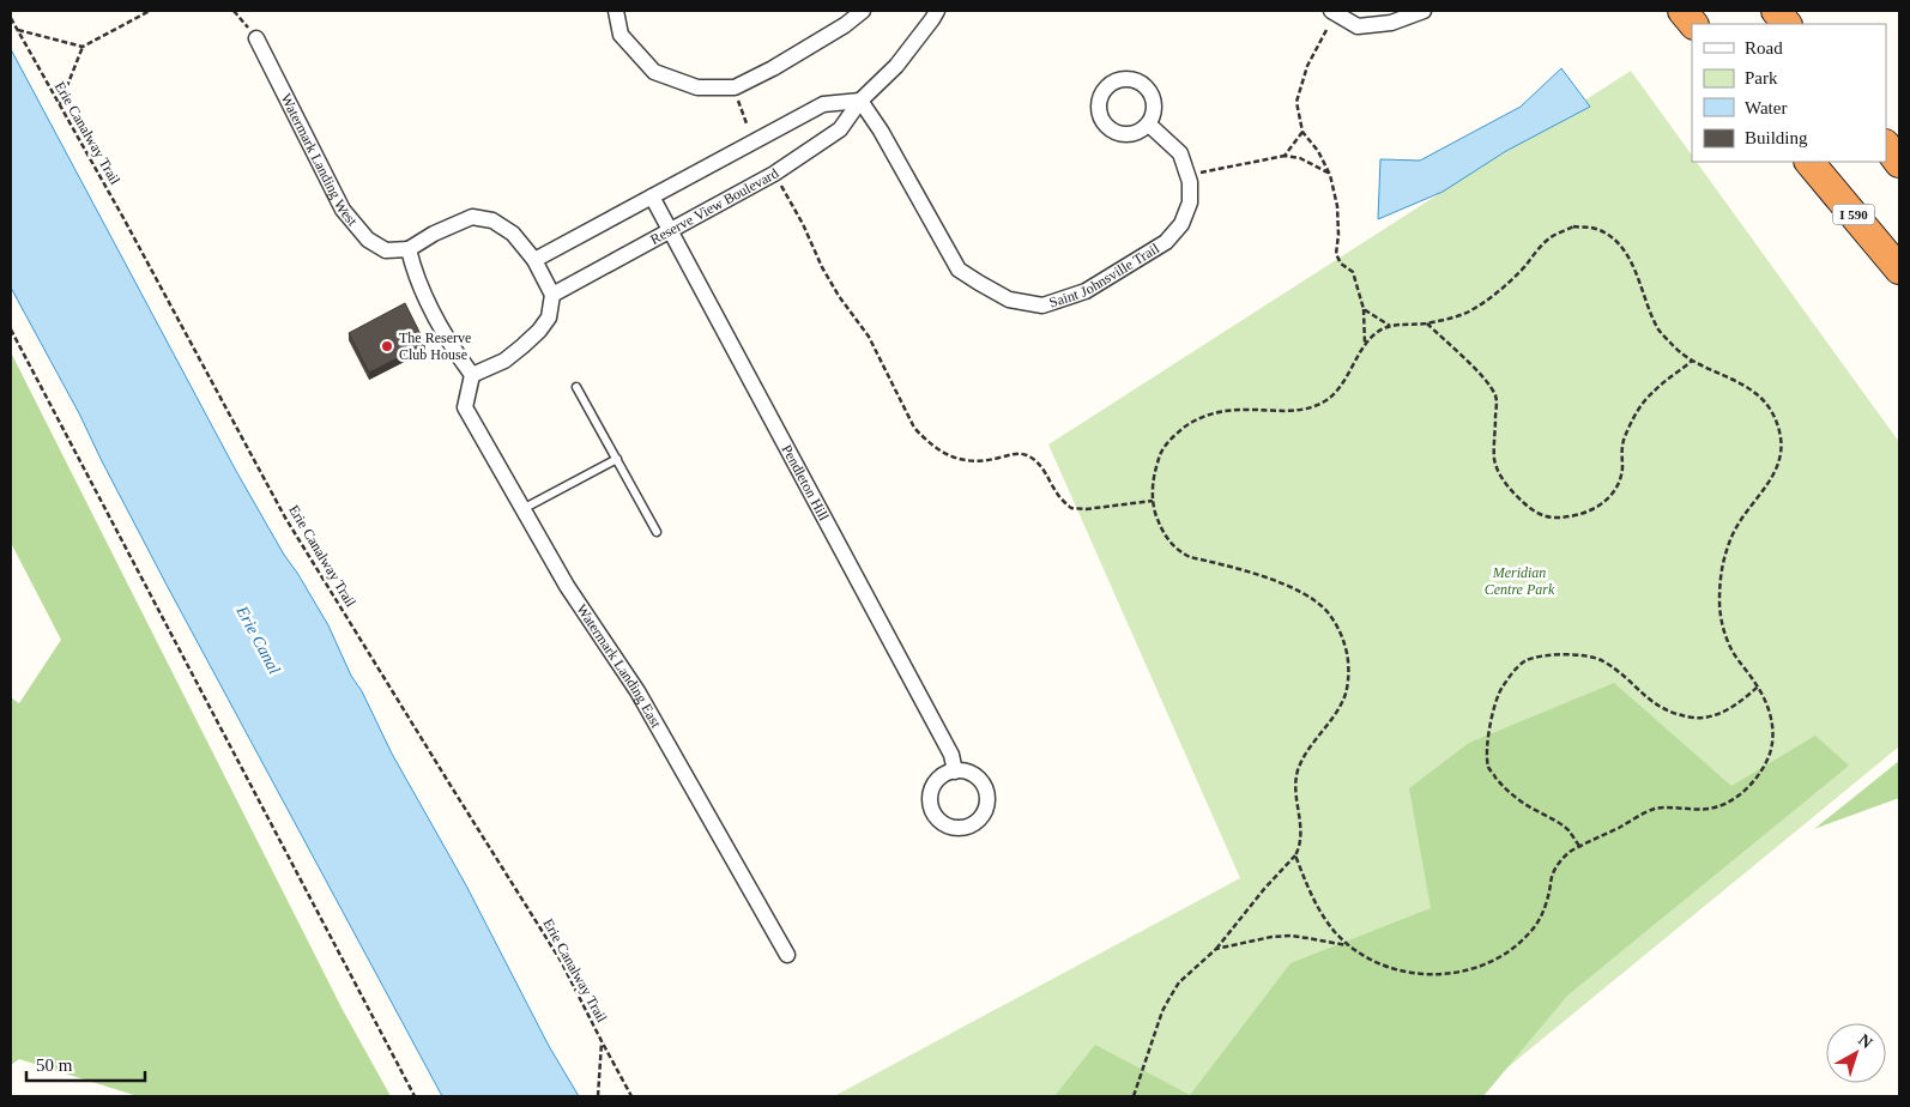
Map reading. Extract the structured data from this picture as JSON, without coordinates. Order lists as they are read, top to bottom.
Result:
{
  "streets": {
    "highway": ["I 590"],
    "street": [
      "Watermark Landing West",
      "Reserve View Boulevard",
      "Saint Johnsville Trail",
      "Pendleton Hill",
      "Watermark Landing East"
    ],
    "path": ["Erie Canalway Trail"]
  },
  "crossings": [
    ["Watermark Landing West", "Reserve View Boulevard"],
    ["Watermark Landing West", "Watermark Landing East"],
    ["Reserve View Boulevard", "Saint Johnsville Trail"],
    ["Reserve View Boulevard", "Pendleton Hill"],
    ["Reserve View Boulevard", "Watermark Landing East"]
  ],
  "water": ["Erie Canal"],
  "parks": ["Meridian Centre Park"],
  "places": ["The Reserve Club House"],
  "legend": [
    "Road",
    "Park",
    "Water",
    "Building"
  ],
  "scale_bar": "50 m",
  "north": "top right"
}
